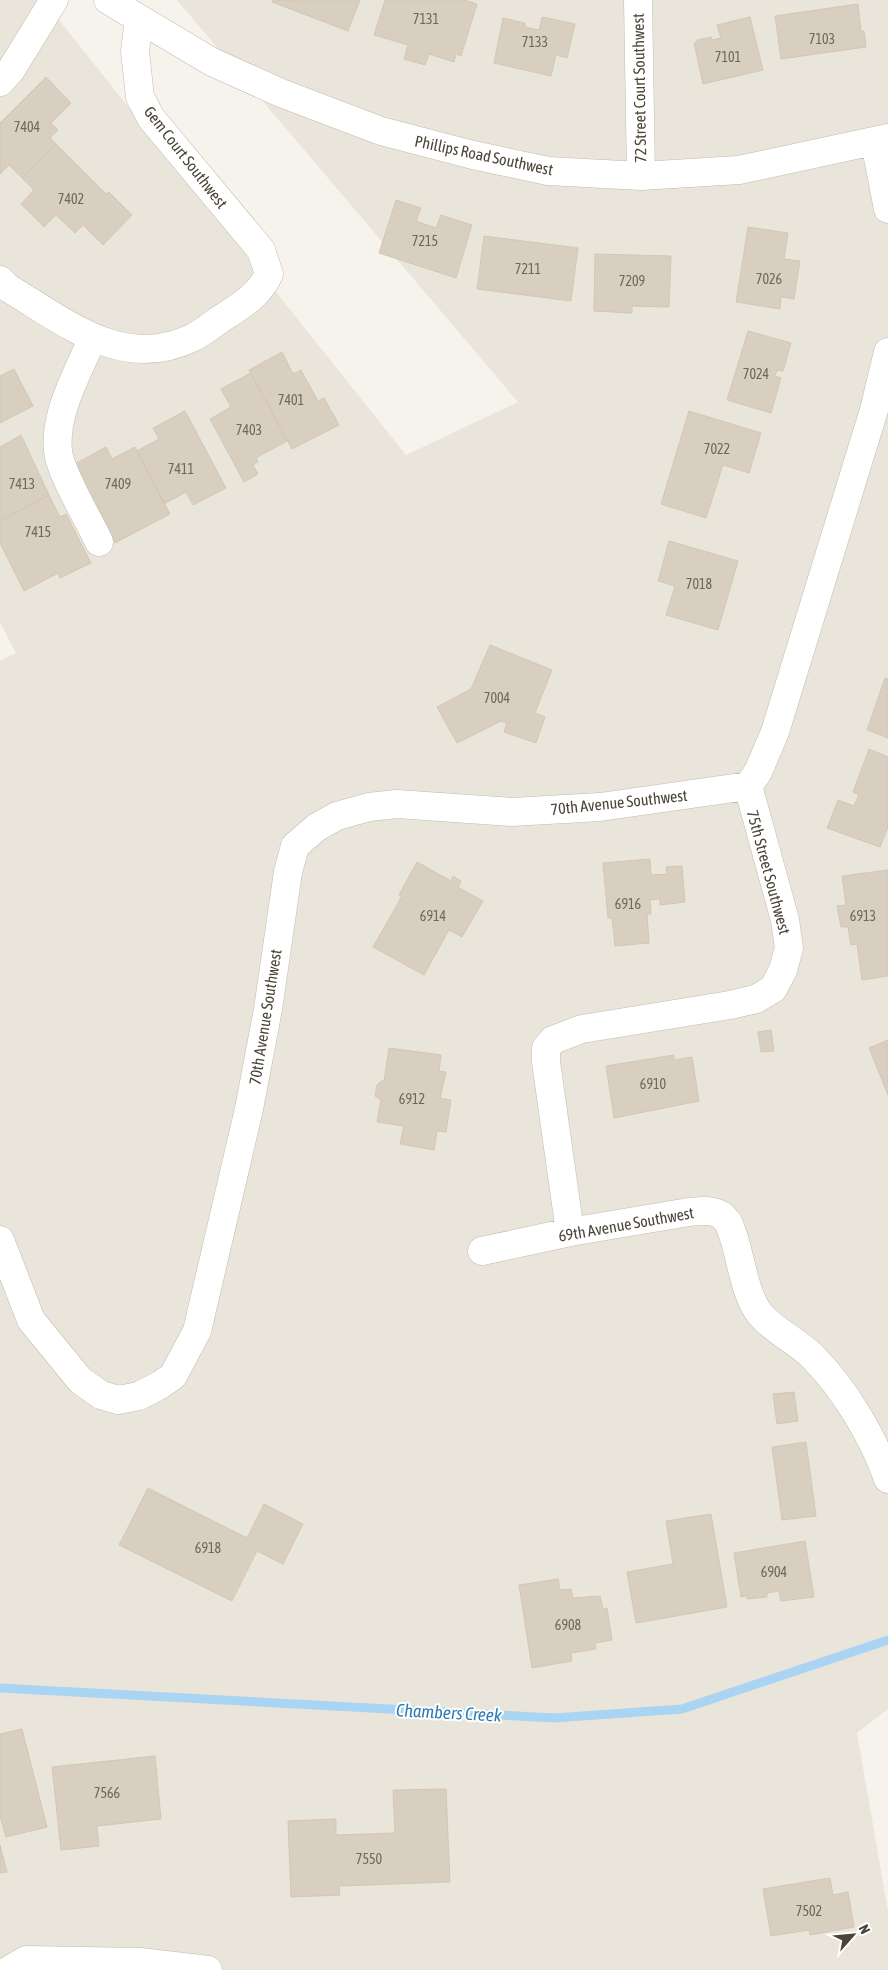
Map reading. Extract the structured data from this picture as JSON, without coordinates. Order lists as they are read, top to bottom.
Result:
{
  "streets": {
    "street": [
      "72 Street Court Southwest",
      "Phillips Road Southwest",
      "Gem Court Southwest",
      "70th Avenue Southwest",
      "75th Street Southwest",
      "69th Avenue Southwest"
    ]
  },
  "crossings": [
    ["72 Street Court Southwest", "Phillips Road Southwest"],
    ["Phillips Road Southwest", "Gem Court Southwest"],
    ["70th Avenue Southwest", "75th Street Southwest"],
    ["75th Street Southwest", "69th Avenue Southwest"]
  ],
  "water": ["Chambers Creek"],
  "house_numbers": [
    "7131",
    "7103",
    "7133",
    "7101",
    "7404",
    "7402",
    "7215",
    "7211",
    "7026",
    "7209",
    "7024",
    "7401",
    "7403",
    "7022",
    "7411",
    "7413",
    "7409",
    "7415",
    "7018",
    "7004",
    "6916",
    "6914",
    "6913",
    "6910",
    "6912",
    "6918",
    "6904",
    "6908",
    "7566",
    "7550",
    "7502"
  ],
  "north": "top right"
}
